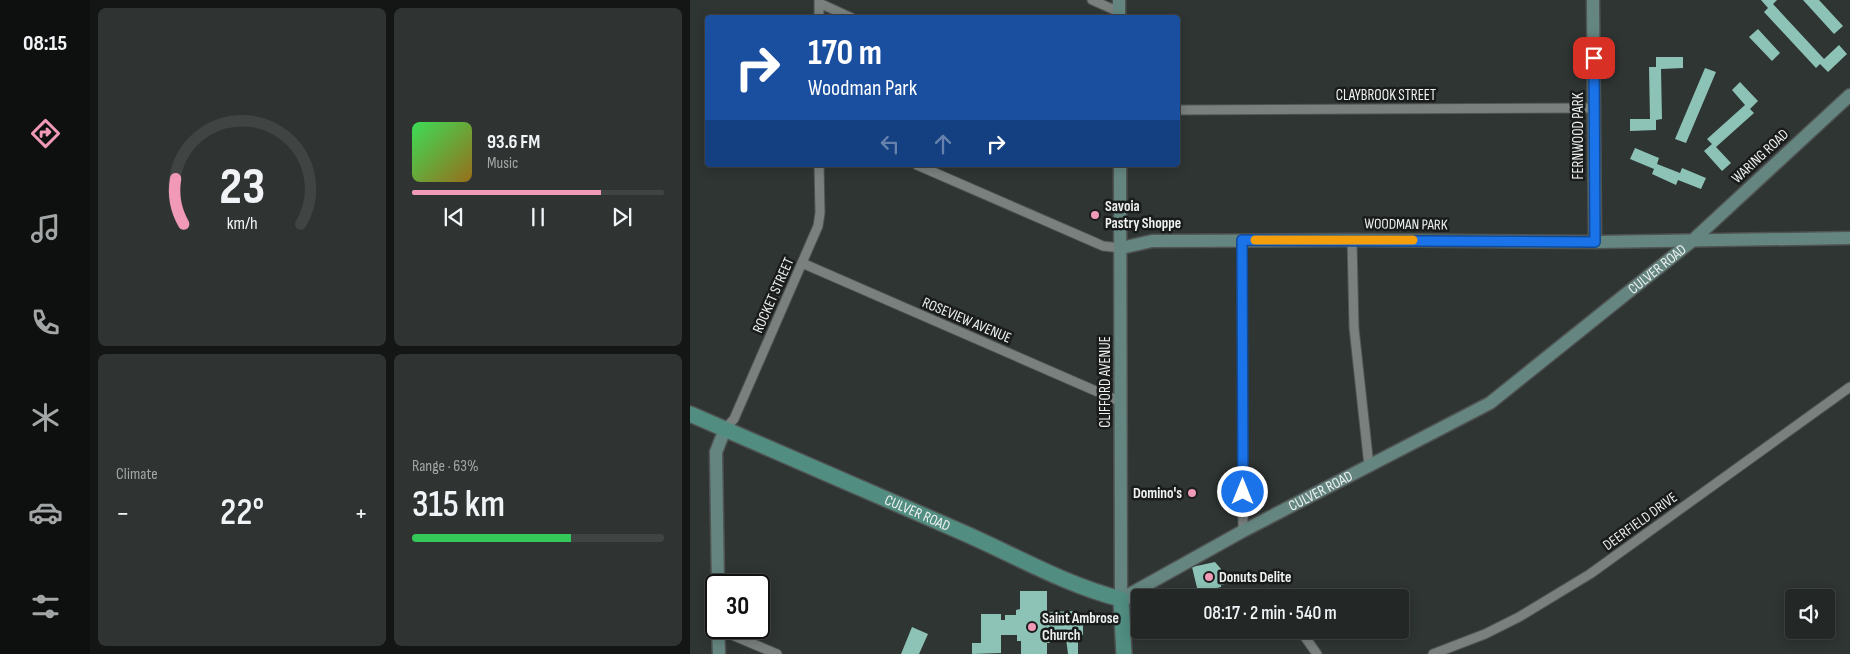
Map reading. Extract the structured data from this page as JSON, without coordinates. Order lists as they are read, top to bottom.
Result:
{
  "streets": {
    "main road": [
      "FERNWOOD PARK",
      "WARING ROAD",
      "WOODMAN PARK",
      "CULVER ROAD",
      "CLIFFORD AVENUE"
    ],
    "street": [
      "CLAYBROOK STREET",
      "ROCKET STREET",
      "ROSEVIEW AVENUE",
      "DEERFIELD DRIVE"
    ]
  },
  "crossings": [
    ["CLAYBROOK STREET", "FERNWOOD PARK"],
    ["FERNWOOD PARK", "WOODMAN PARK"],
    ["WARING ROAD", "WOODMAN PARK"],
    ["WARING ROAD", "CULVER ROAD"],
    ["WOODMAN PARK", "CULVER ROAD"],
    ["WOODMAN PARK", "CLIFFORD AVENUE"],
    ["CULVER ROAD", "ROCKET STREET"],
    ["CULVER ROAD", "CLIFFORD AVENUE"],
    ["ROCKET STREET", "ROSEVIEW AVENUE"],
    ["ROSEVIEW AVENUE", "CLIFFORD AVENUE"]
  ],
  "places": [
    "Savoia Pastry Shoppe",
    "Domino's",
    "Donuts Delite",
    "Saint Ambrose Church"
  ],
  "page": {
    "tabs": "08:15",
    "turn": ["170 m", "Woodman Park"],
    "song": ["93.6 FM", "Music"],
    "tile": [
      "Climate",
      ["Range · 63%", "315 km"]
    ],
    "heat": ["−", "22°", "+"],
    "limit": "30",
    "trip": "08:17 · 2 min · 540 m",
    "gauge": ["23", "km/h"]
  }
}
